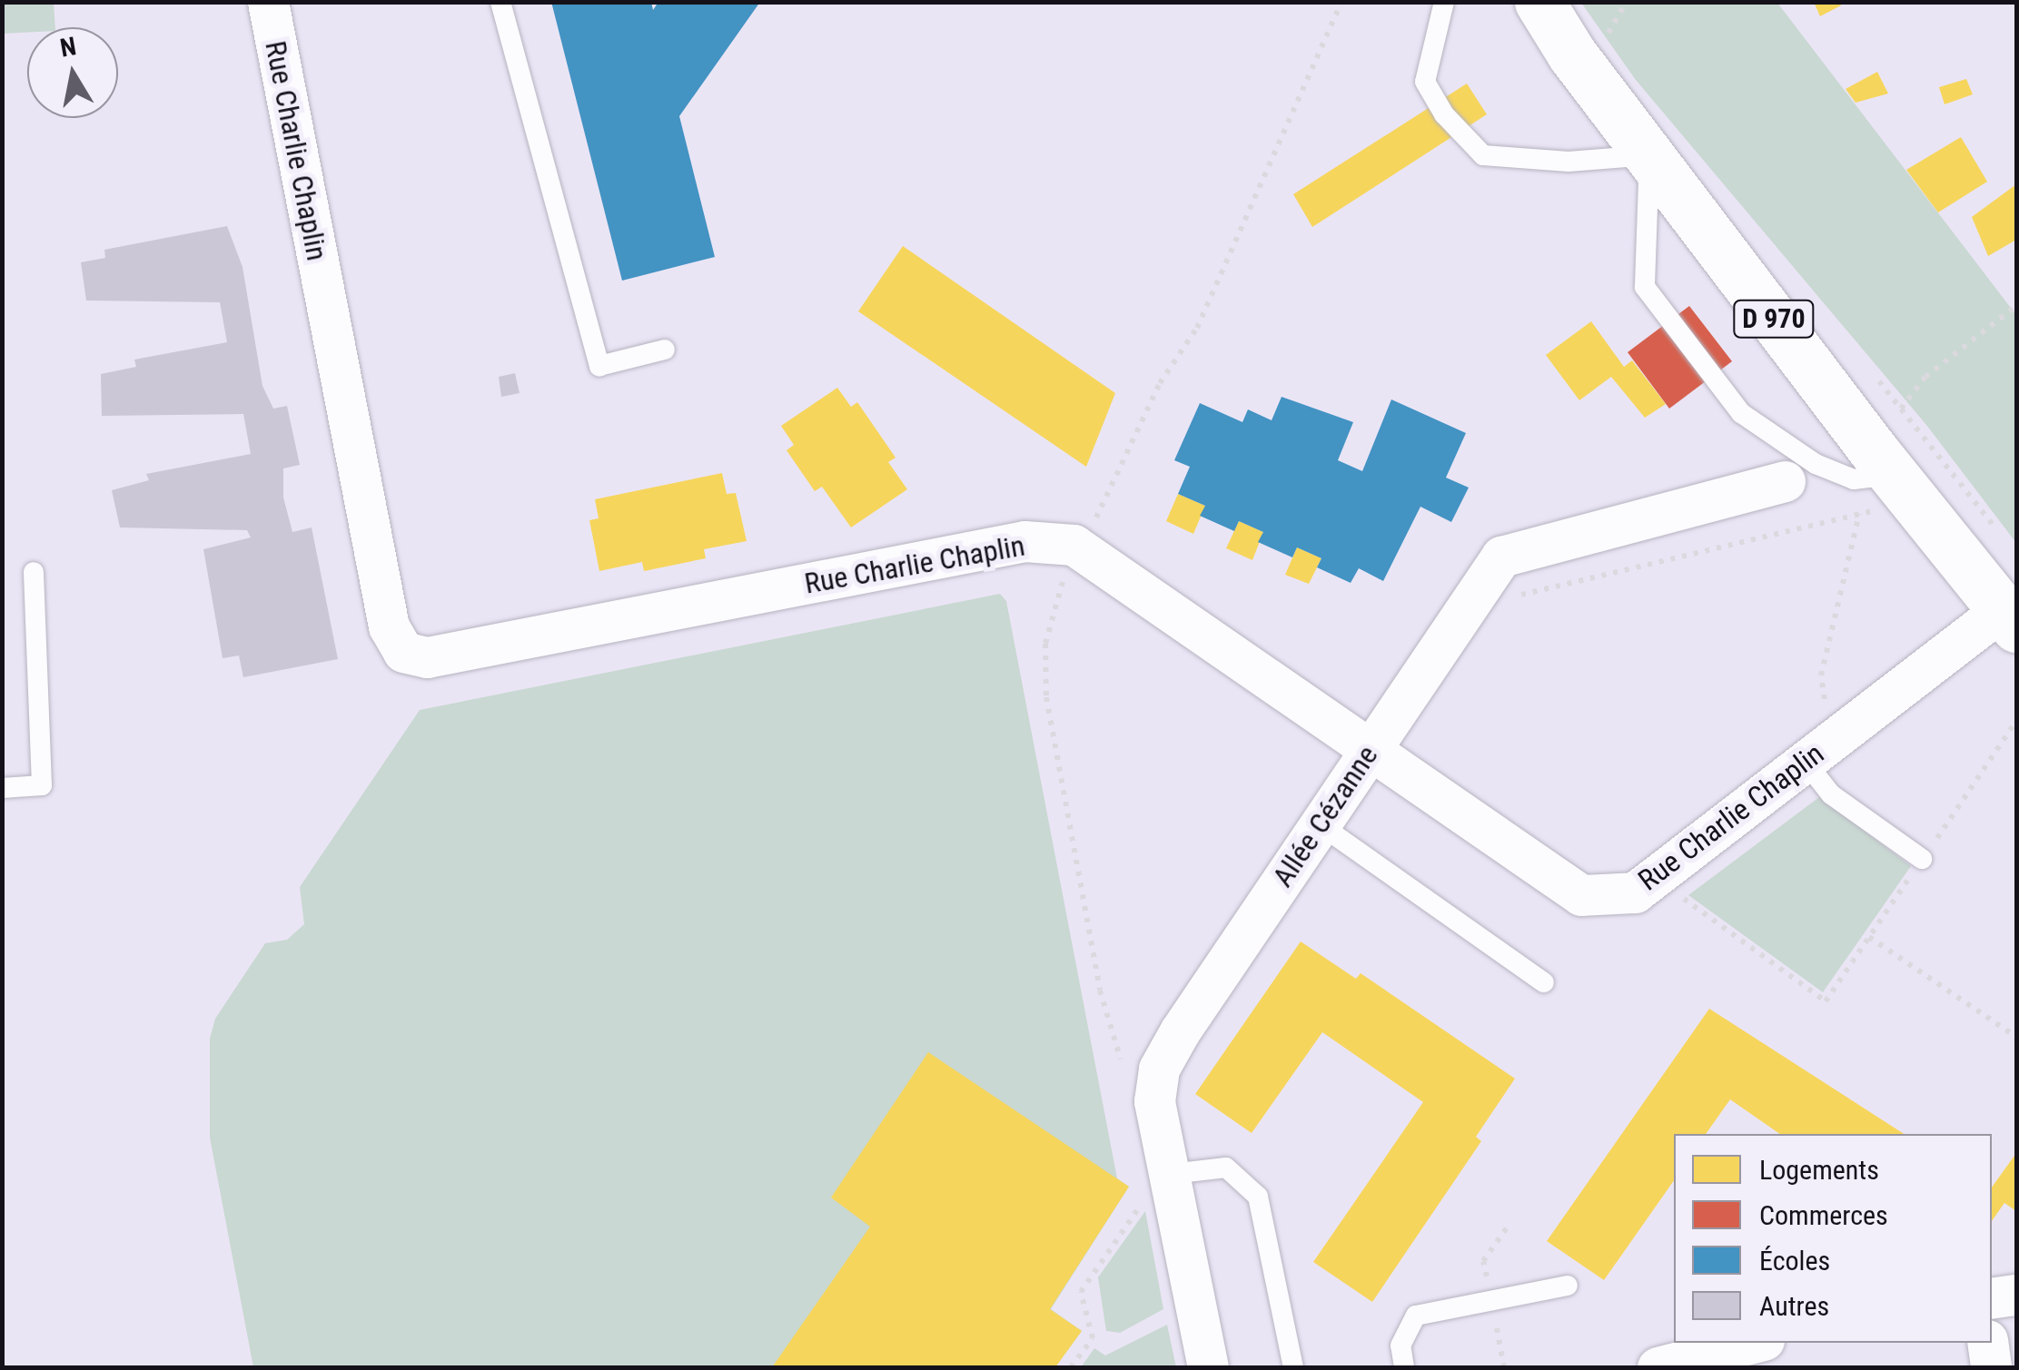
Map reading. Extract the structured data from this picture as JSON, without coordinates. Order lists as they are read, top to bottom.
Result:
{
  "streets": {
    "main road": ["D 970"],
    "street": ["Rue Charlie Chaplin", "Allée Cézanne"]
  },
  "crossings": [
    ["Rue Charlie Chaplin", "D 970"],
    ["Rue Charlie Chaplin", "Allée Cézanne"]
  ],
  "legend": [
    "Logements",
    "Commerces",
    "Écoles",
    "Autres"
  ],
  "north": "top"
}
